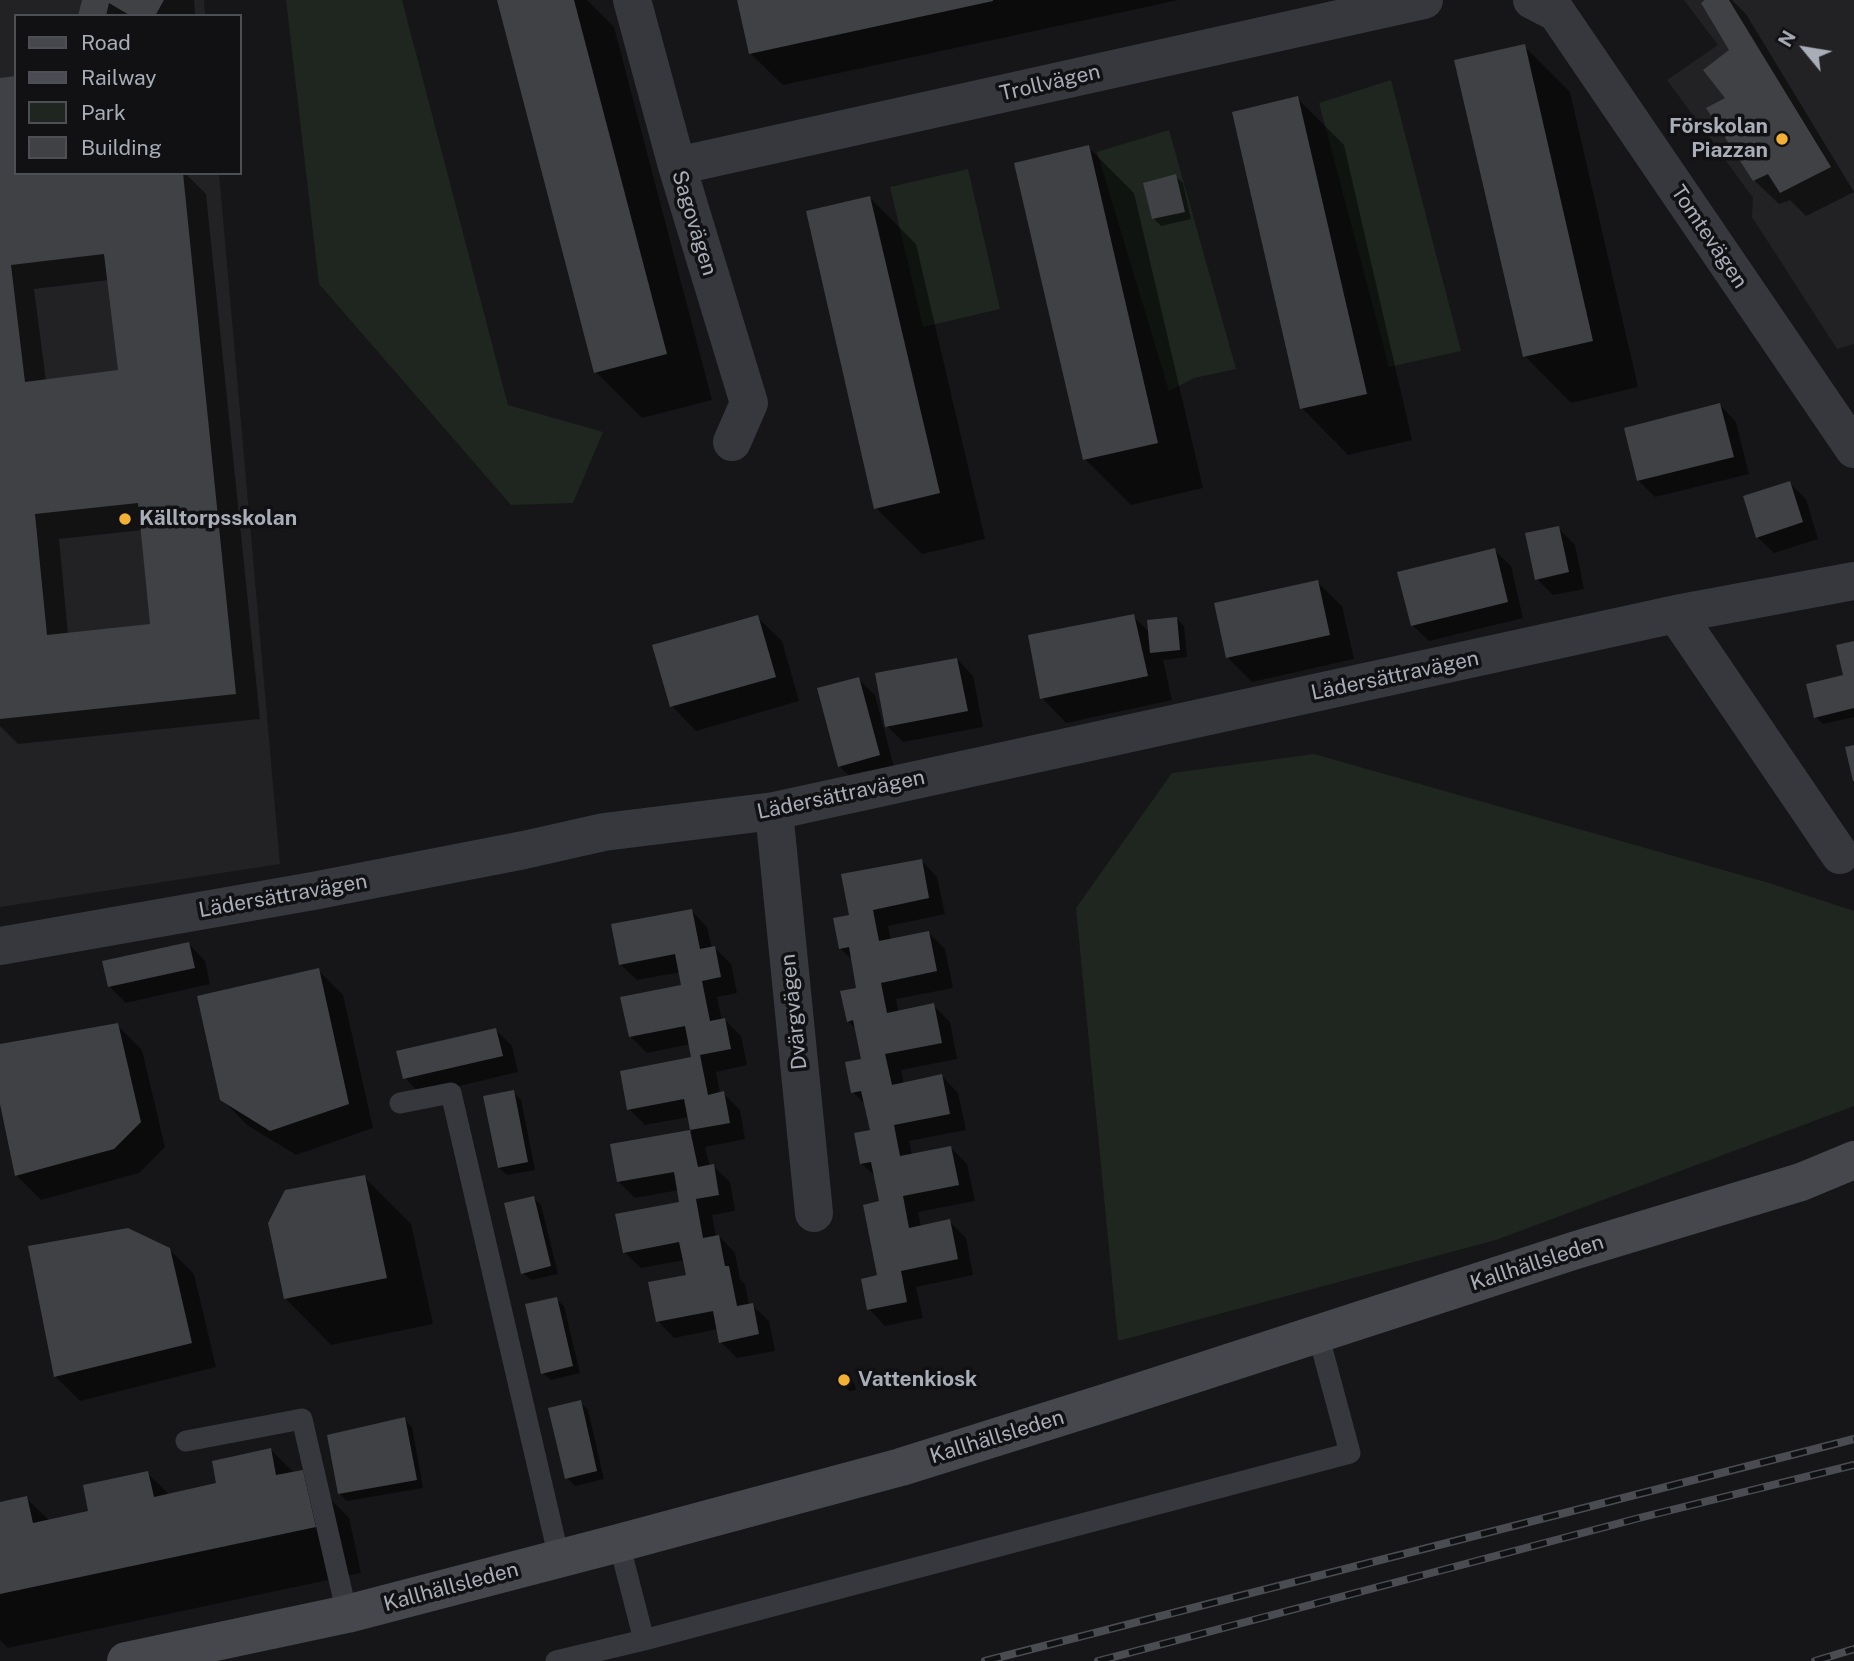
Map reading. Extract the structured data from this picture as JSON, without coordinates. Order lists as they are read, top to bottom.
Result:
{
  "streets": {
    "street": [
      "Trollvägen",
      "Sagovägen",
      "Tomtevägen",
      "Lädersättravägen",
      "Dvärgvägen",
      "Kallhällsleden"
    ]
  },
  "crossings": [
    ["Trollvägen", "Sagovägen"],
    ["Lädersättravägen", "Dvärgvägen"]
  ],
  "places": ["Förskolan Piazzan", "Källtorpsskolan", "Vattenkiosk"],
  "legend": [
    "Road",
    "Railway",
    "Park",
    "Building"
  ],
  "north": "top left"
}
